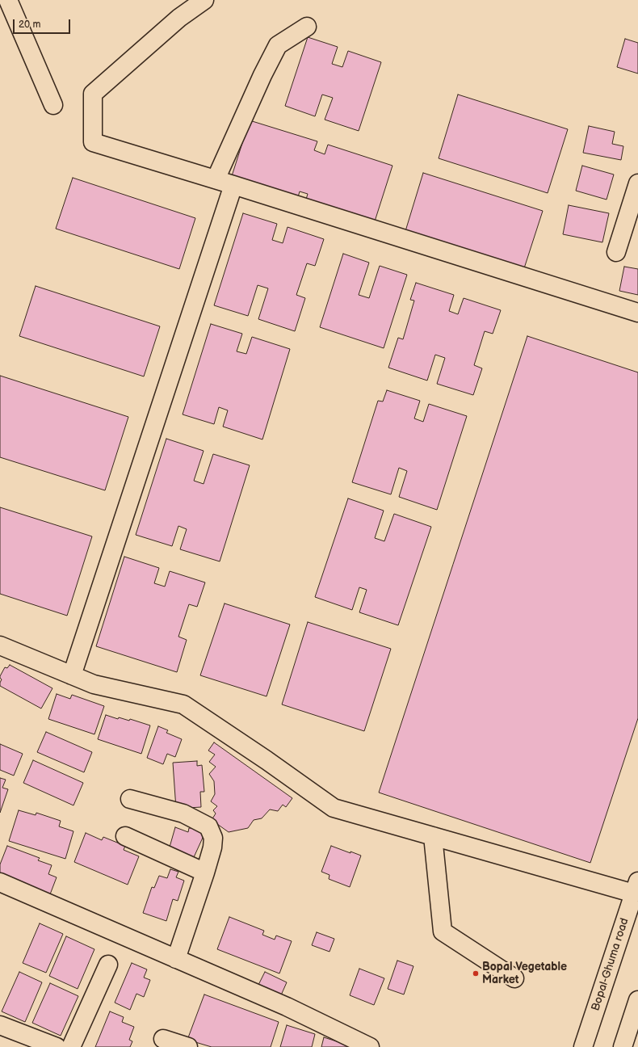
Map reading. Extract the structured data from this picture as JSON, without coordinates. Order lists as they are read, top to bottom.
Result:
{
  "streets": {
    "street": ["Bopal-Ghuma road"]
  },
  "places": ["Bopal Vegetable Market"],
  "scale_bar": "20 m"
}
